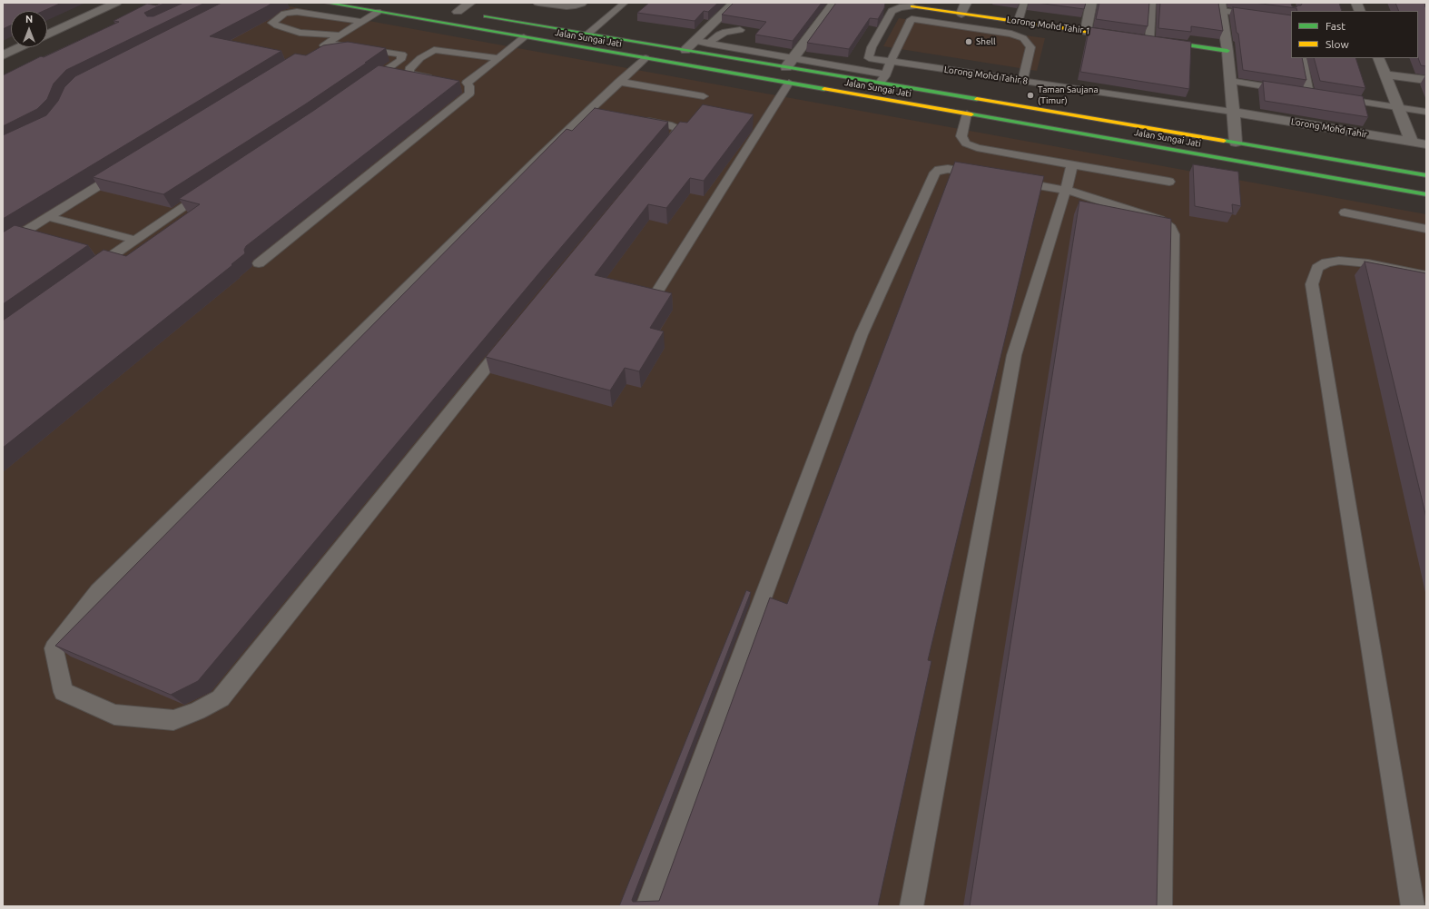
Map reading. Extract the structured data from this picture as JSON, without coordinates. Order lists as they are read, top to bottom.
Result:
{
  "streets": {
    "main road": ["Lorong Mohd Tahir 1", "Jalan Sungai Jati"],
    "street": ["Lorong Mohd Tahir"],
    "lane": ["Lorong Mohd Tahir 8"]
  },
  "crossings": [
    ["Lorong Mohd Tahir 1", "Lorong Mohd Tahir 8"],
    ["Lorong Mohd Tahir 8", "Lorong Mohd Tahir"]
  ],
  "places": ["Shell", "Taman Saujana (Timur)"],
  "legend": ["Fast", "Slow"],
  "north": "top"
}
